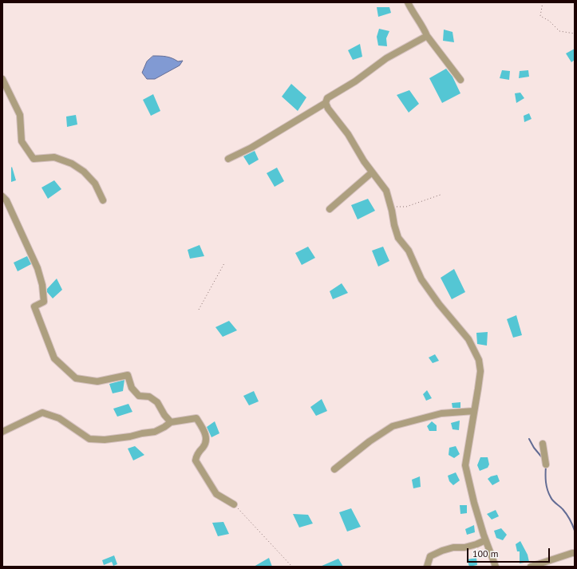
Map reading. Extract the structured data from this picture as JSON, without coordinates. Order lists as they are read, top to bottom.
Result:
{
  "scale_bar": "100 m"
}
